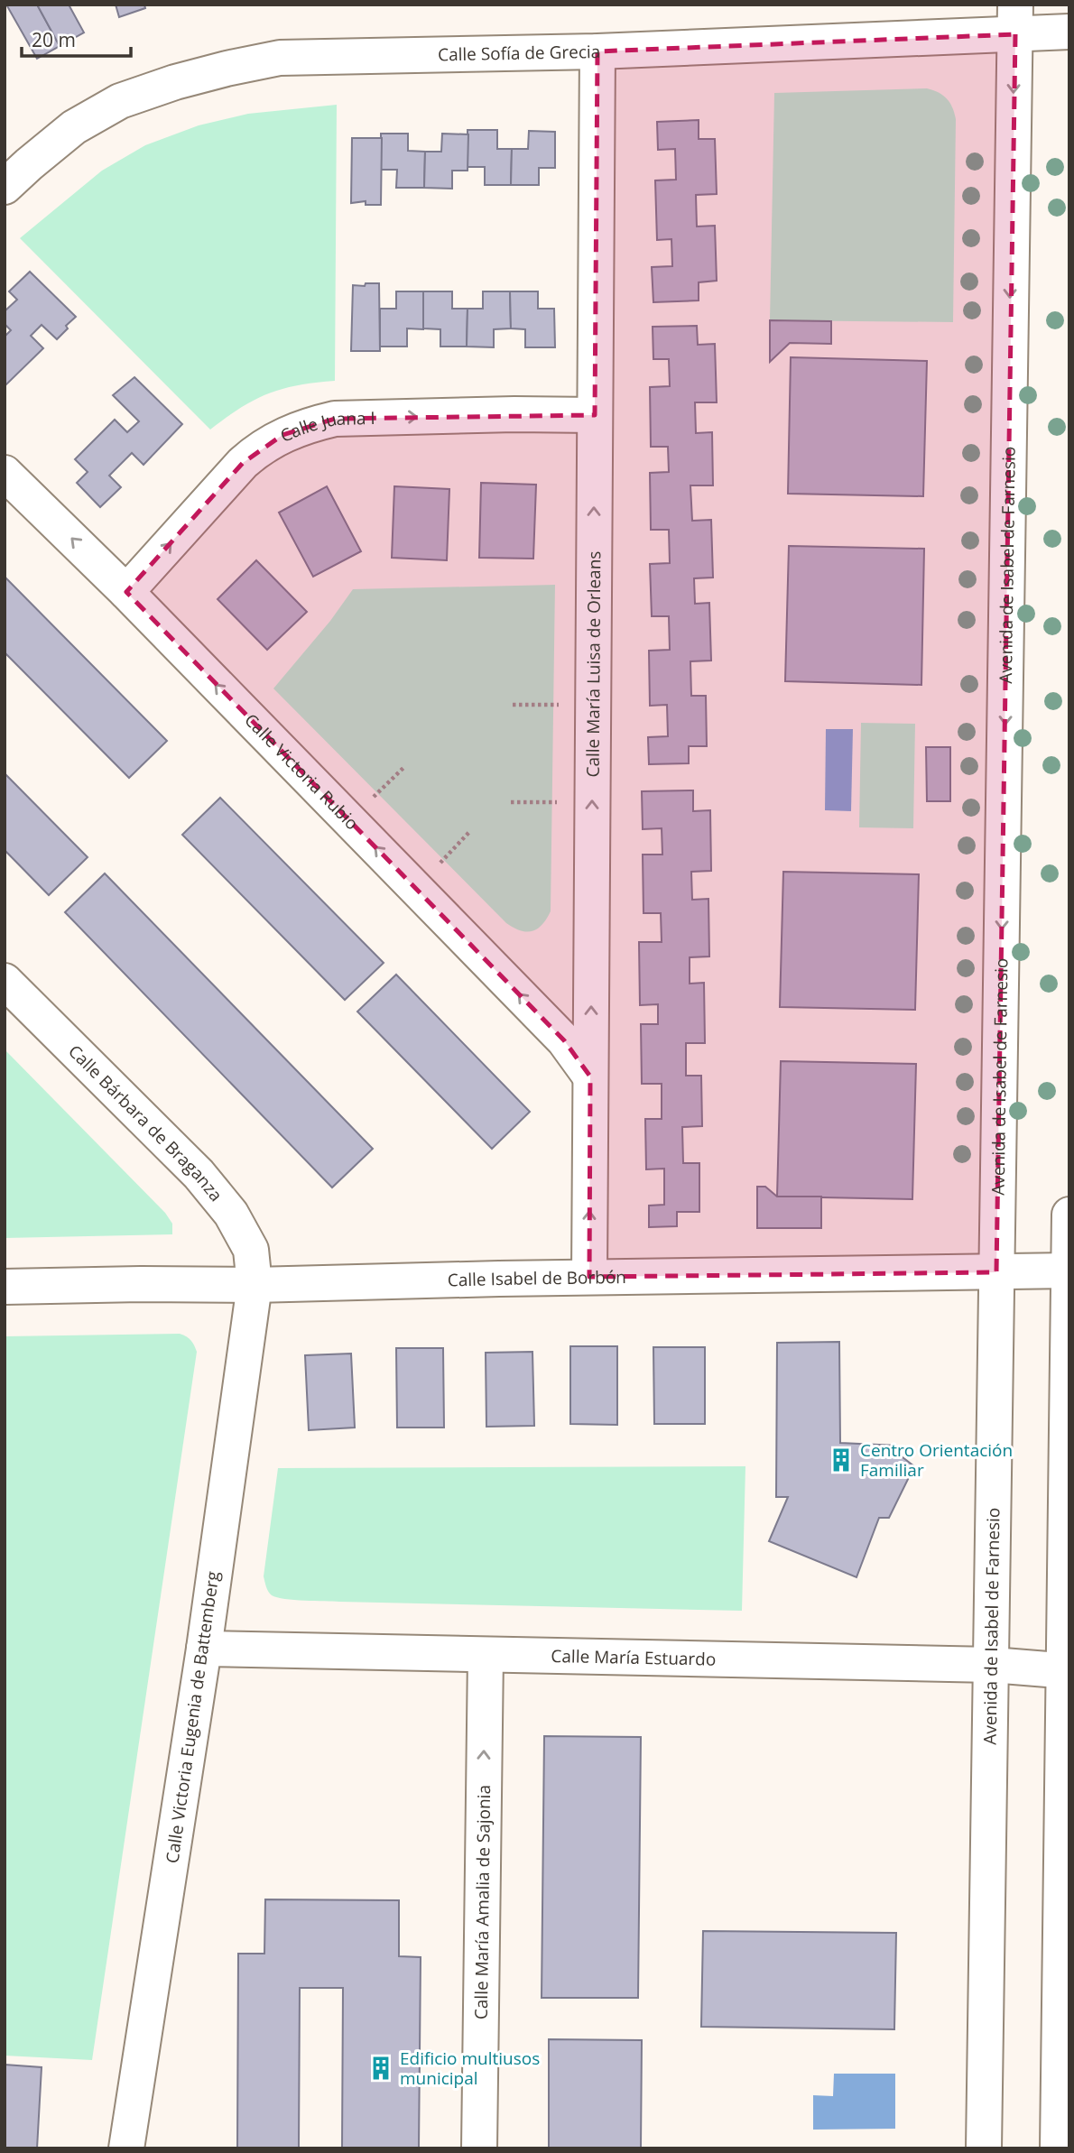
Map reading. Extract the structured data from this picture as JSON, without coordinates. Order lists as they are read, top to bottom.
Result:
{
  "streets": {
    "street": [
      "Calle Sofía de Grecia",
      "Calle Juana I",
      "Avenida de Isabel de Farnesio",
      "Calle María Luisa de Orleans",
      "Calle Victoria Rubio",
      "Calle Bárbara de Braganza",
      "Calle Isabel de Borbón",
      "Calle María Estuardo",
      "Calle Victoria Eugenia de Battemberg",
      "Calle María Amalia de Sajonia"
    ]
  },
  "crossings": [
    ["Calle Sofía de Grecia", "Avenida de Isabel de Farnesio"],
    ["Calle Sofía de Grecia", "Calle María Luisa de Orleans"],
    ["Calle Juana I", "Calle María Luisa de Orleans"],
    ["Calle Juana I", "Calle Victoria Rubio"],
    ["Avenida de Isabel de Farnesio", "Calle Isabel de Borbón"],
    ["Avenida de Isabel de Farnesio", "Calle María Estuardo"],
    ["Calle María Luisa de Orleans", "Calle Victoria Rubio"],
    ["Calle María Luisa de Orleans", "Calle Isabel de Borbón"],
    ["Calle Bárbara de Braganza", "Calle Isabel de Borbón"],
    ["Calle Bárbara de Braganza", "Calle Victoria Eugenia de Battemberg"],
    ["Calle Isabel de Borbón", "Calle Victoria Eugenia de Battemberg"],
    ["Calle María Estuardo", "Calle Victoria Eugenia de Battemberg"],
    ["Calle María Estuardo", "Calle María Amalia de Sajonia"]
  ],
  "one_way": [
    "Calle Juana I",
    "Avenida de Isabel de Farnesio",
    "Calle María Luisa de Orleans",
    "Calle Victoria Rubio",
    "Calle María Amalia de Sajonia"
  ],
  "places": {
    "building": ["Centro Orientación Familiar", "Edificio multiusos municipal"]
  },
  "scale_bar": "20 m"
}
